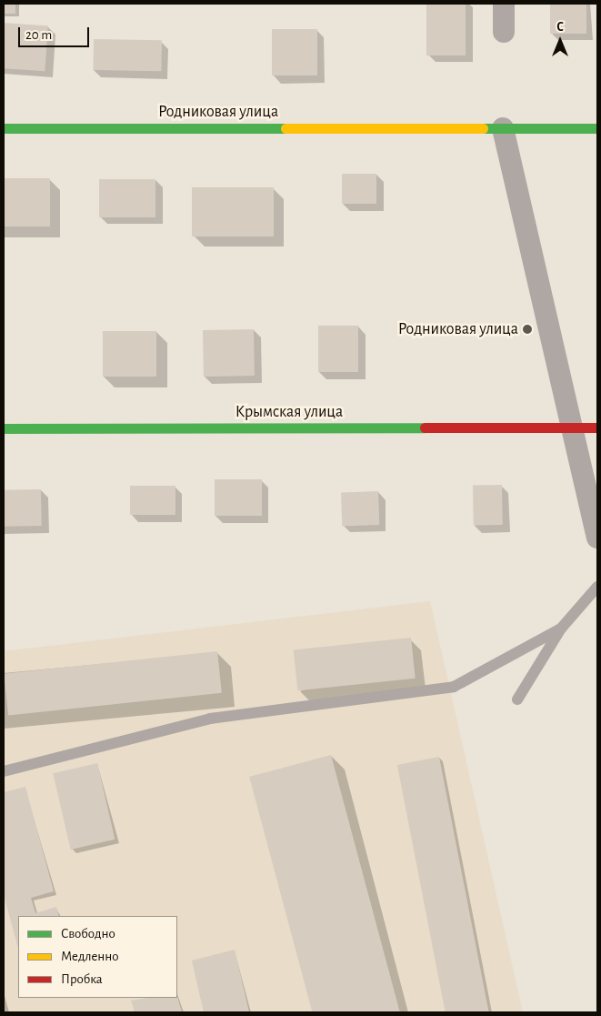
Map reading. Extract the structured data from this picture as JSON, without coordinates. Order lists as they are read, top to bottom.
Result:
{
  "streets": {
    "street": ["Родниковая улица", "Крымская улица"]
  },
  "places": ["Родниковая улица"],
  "legend": ["Свободно", "Медленно", "Пробка"],
  "scale_bar": "20 m",
  "north": "top"
}
